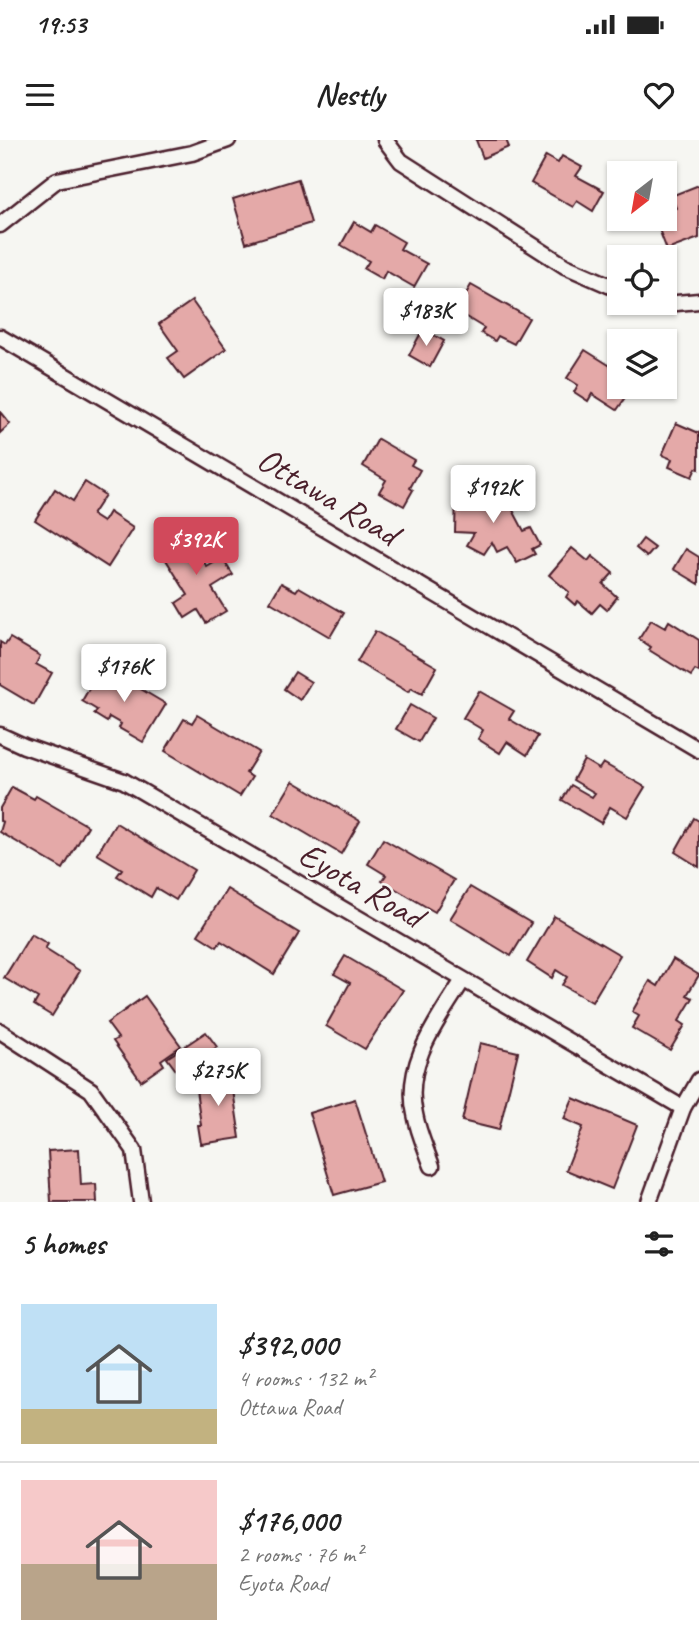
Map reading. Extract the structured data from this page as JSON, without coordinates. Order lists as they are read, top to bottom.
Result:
{
  "streets": {
    "street": ["Ottawa Road", "Eyota Road"]
  },
  "north": "bottom left",
  "page": {
    "status": "19:53",
    "header": "Nestly",
    "price": [
      "$183K",
      "$192K",
      "$392K",
      "$176K",
      "$275K"
    ],
    "heading": "5 homes",
    "list": [
      {
        "name": "$392,000",
        "note": "4 rooms · 132 m² · Ottawa Road"
      },
      {
        "name": "$176,000",
        "note": "2 rooms · 76 m² · Eyota Road"
      }
    ]
  }
}
